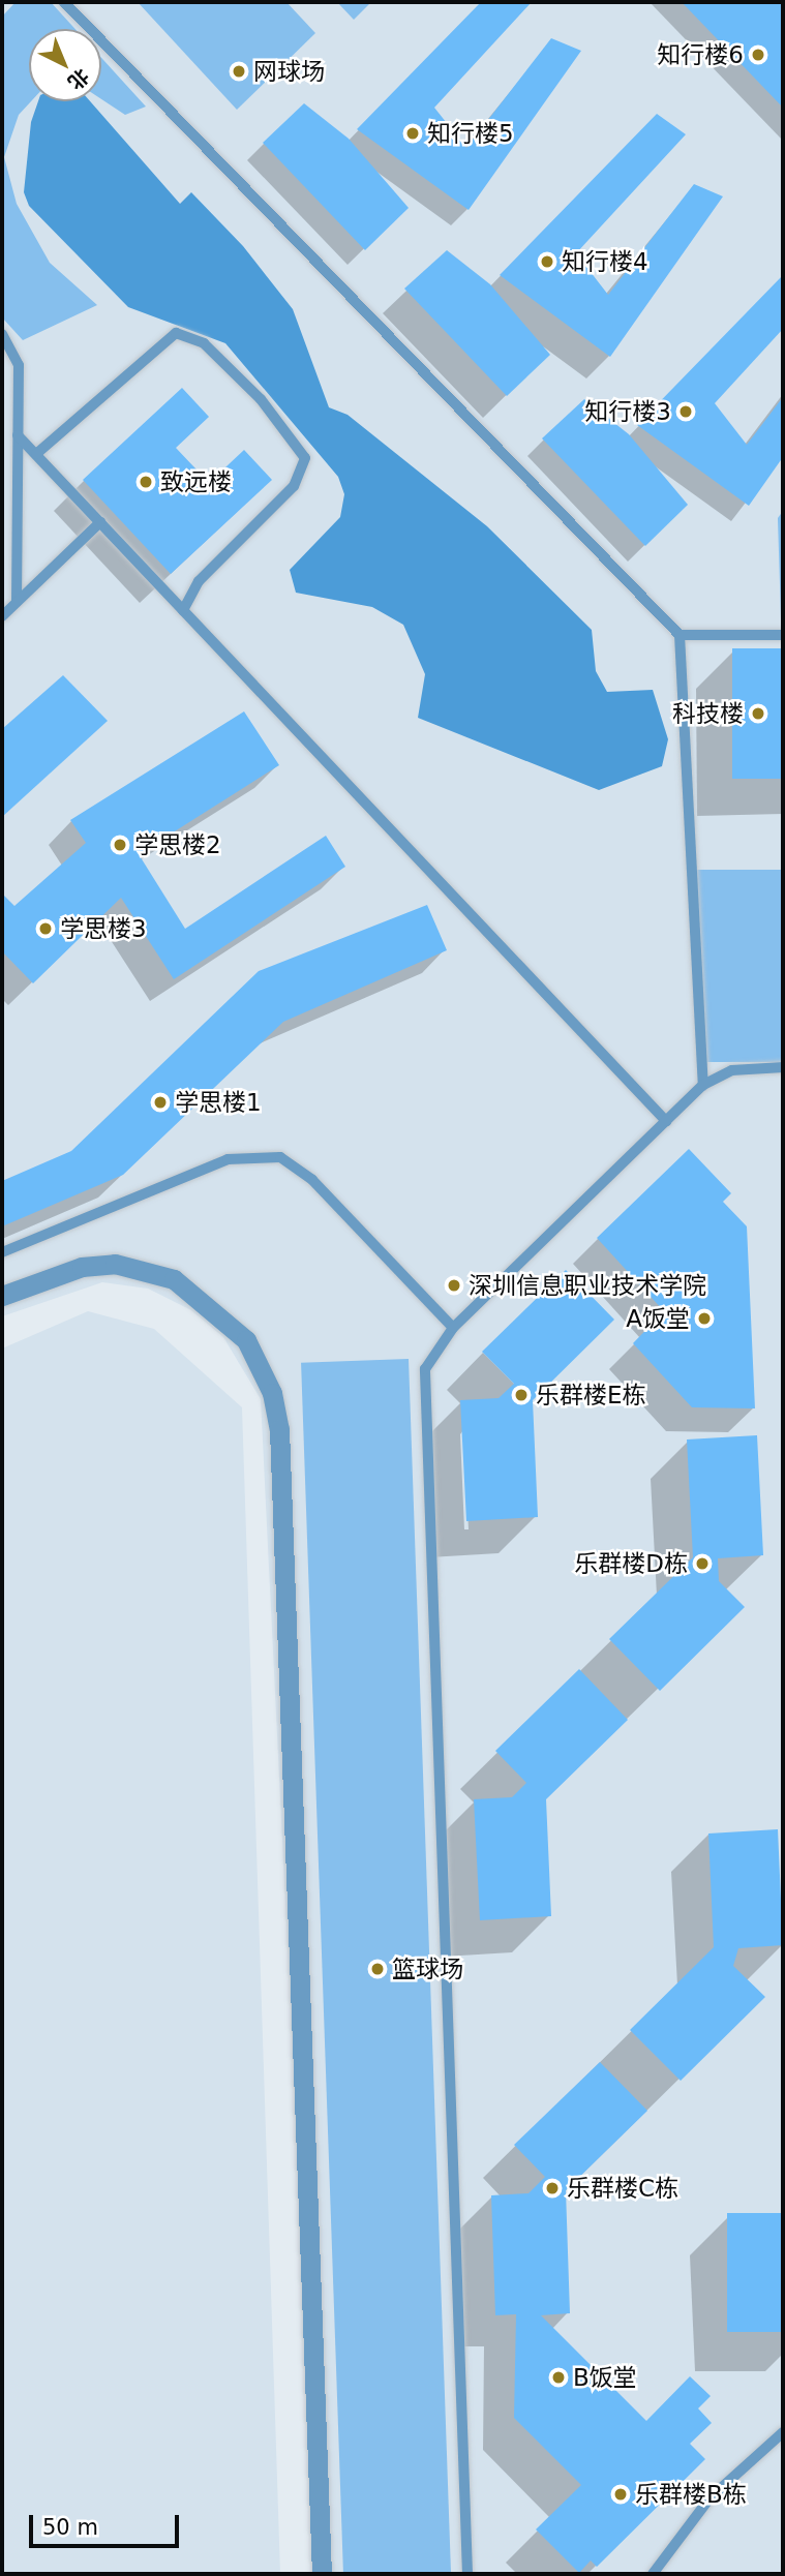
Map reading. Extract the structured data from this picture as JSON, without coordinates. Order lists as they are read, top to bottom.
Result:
{
  "places": [
    "知行楼6",
    "网球场",
    "知行楼5",
    "知行楼4",
    "知行楼3",
    "致远楼",
    "科技楼",
    "学思楼2",
    "学思楼3",
    "学思楼1",
    "深圳信息职业技术学院",
    "A饭堂",
    "乐群楼E栋",
    "乐群楼D栋",
    "篮球场",
    "乐群楼C栋",
    "B饭堂",
    "乐群楼B栋"
  ],
  "scale_bar": "50 m",
  "north": "bottom right"
}
